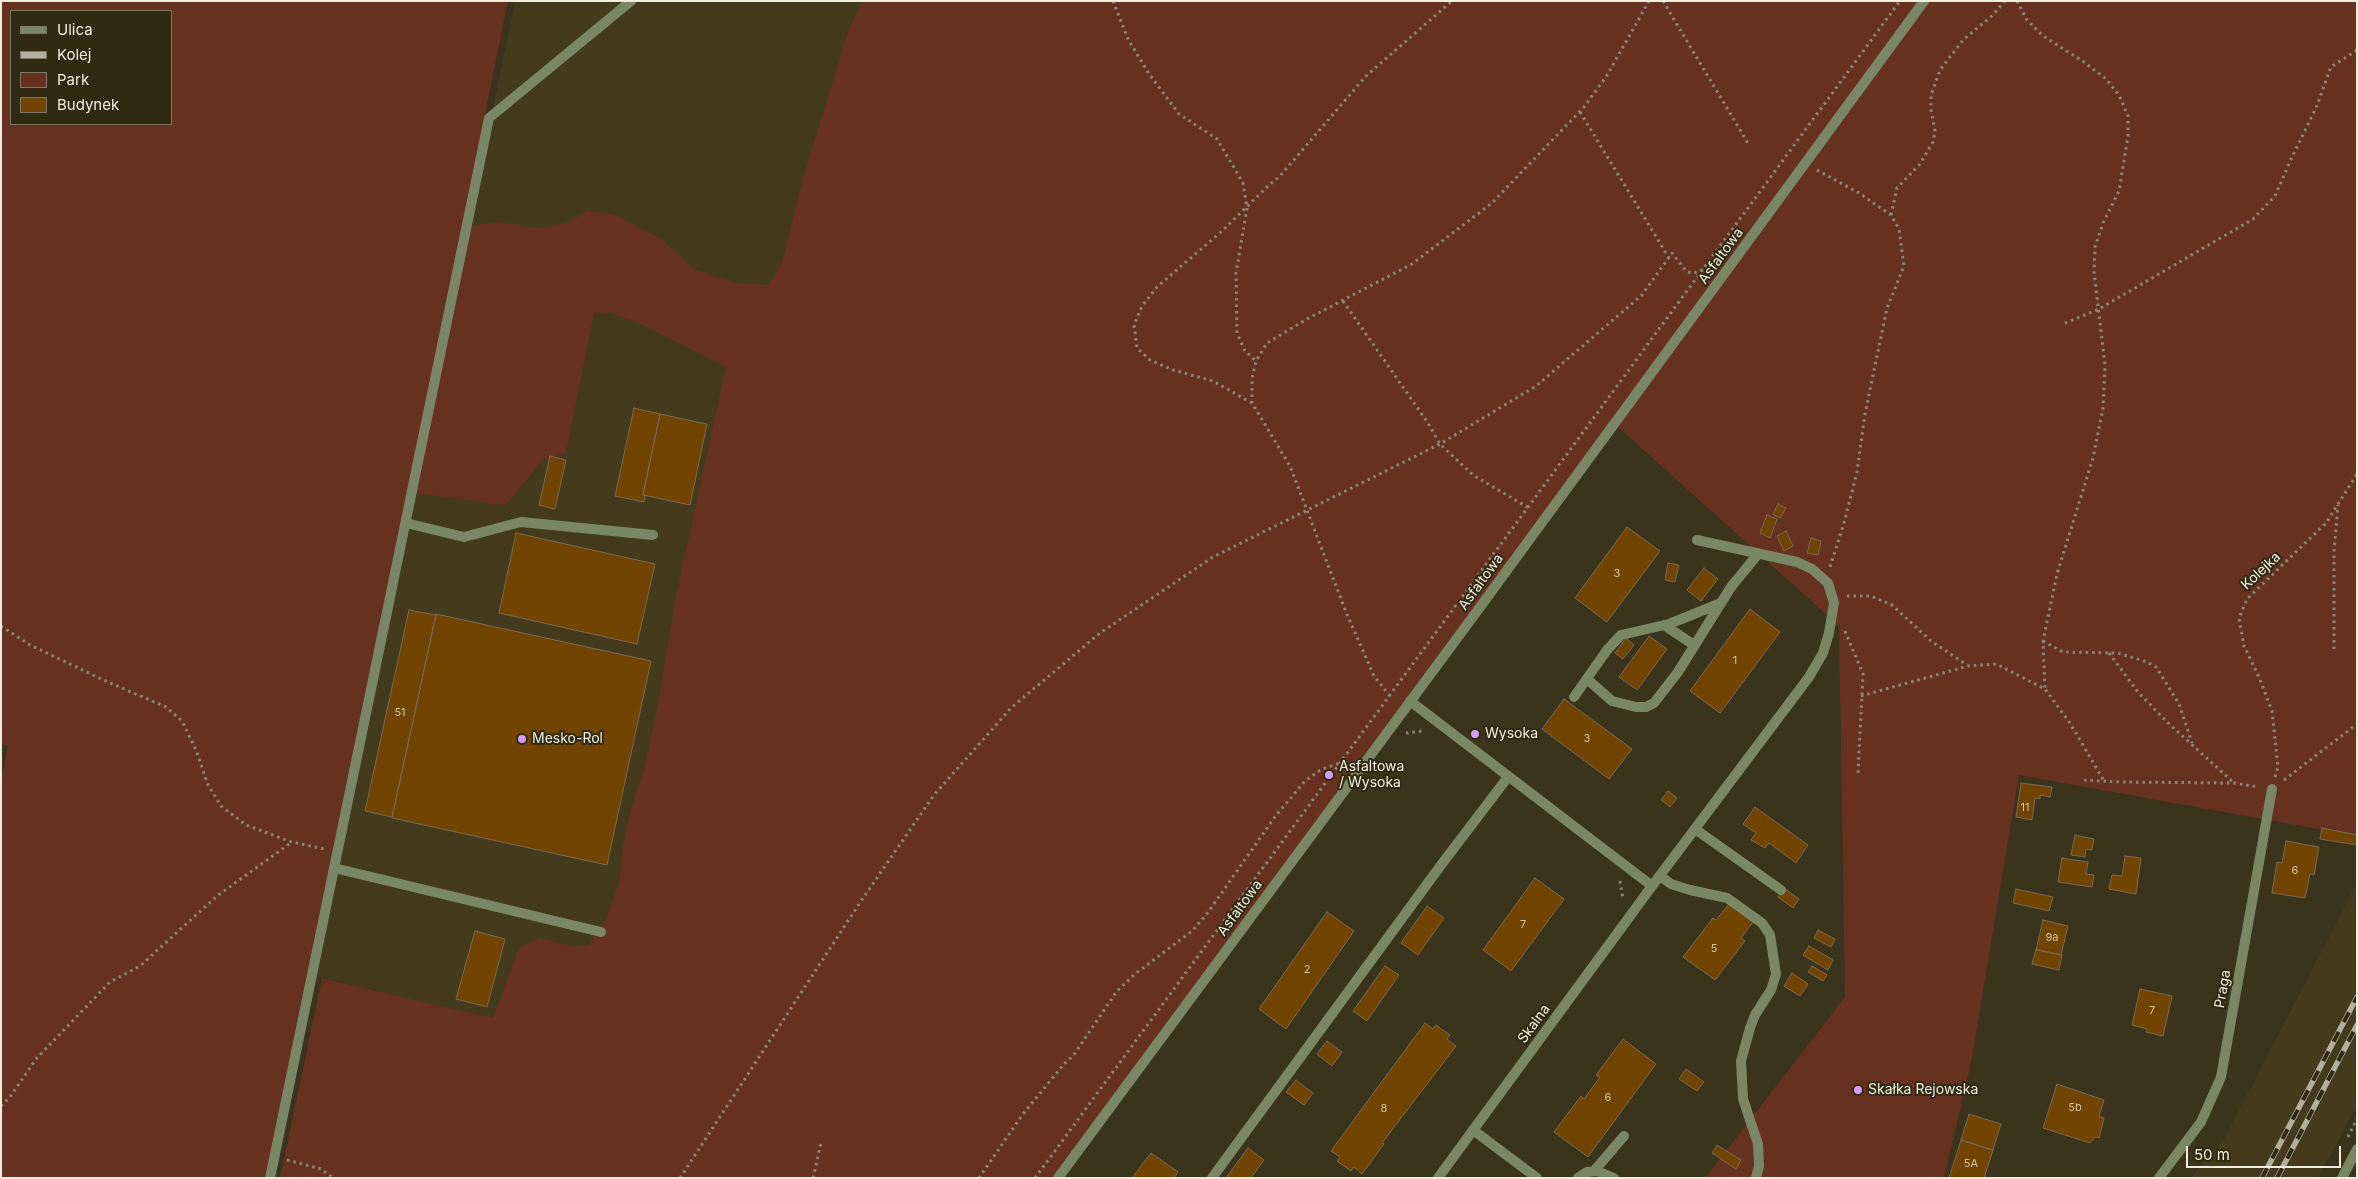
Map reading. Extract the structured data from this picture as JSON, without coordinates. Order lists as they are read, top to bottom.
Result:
{
  "streets": {
    "street": ["Asfaltowa", "Praga", "Skalna"],
    "path": ["Kolejka"]
  },
  "crossings": [
    ["Kolejka", "Praga"]
  ],
  "places": [
    "Wysoka",
    "Mesko-Rol",
    "Asfaltowa / Wysoka",
    "Skałka Rejowska"
  ],
  "house_numbers": [
    "3",
    "1",
    "51",
    "3",
    "11",
    "6",
    "7",
    "9a",
    "5",
    "2",
    "7",
    "6",
    "5b",
    "8",
    "5A"
  ],
  "legend": [
    "Ulica",
    "Kolej",
    "Park",
    "Budynek"
  ],
  "scale_bar": "50 m"
}
